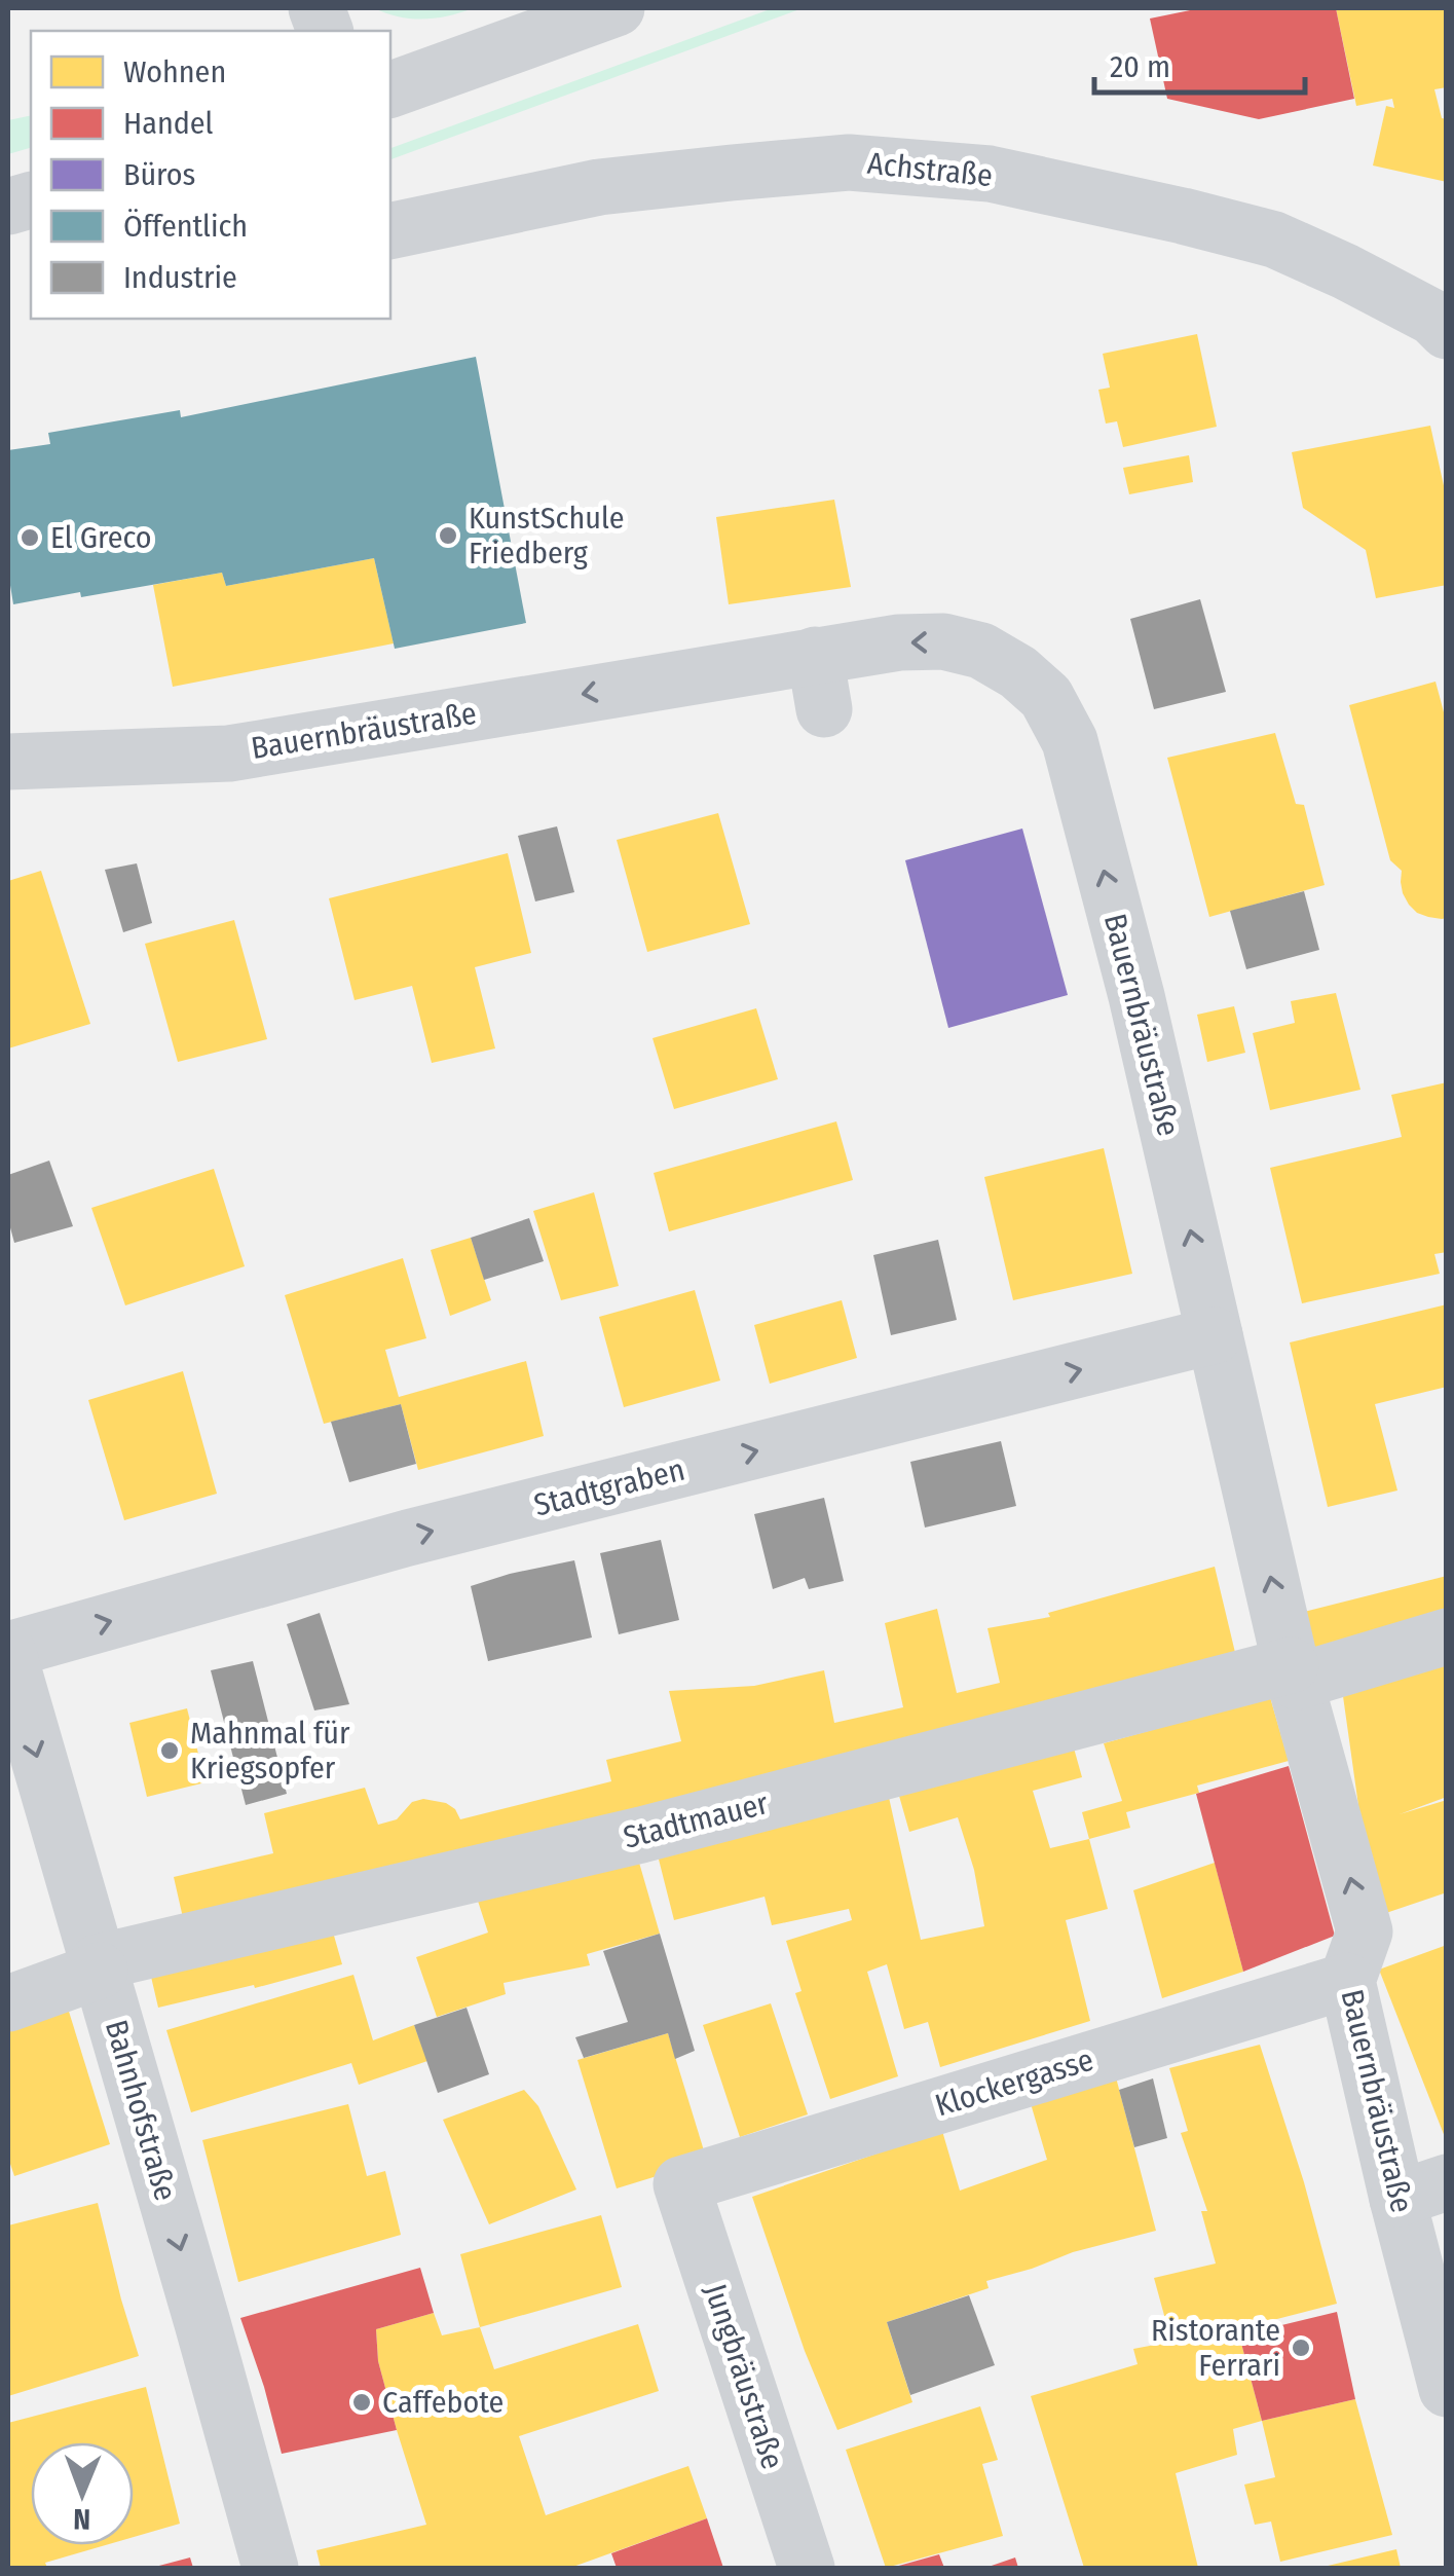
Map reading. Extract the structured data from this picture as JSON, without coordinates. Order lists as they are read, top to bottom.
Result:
{
  "streets": {
    "street": [
      "Achstraße",
      "Bauernbräustraße",
      "Stadtgraben",
      "Stadtmauer",
      "Klockergasse",
      "Bahnhofstraße",
      "Jungbräustraße"
    ]
  },
  "crossings": [
    ["Bauernbräustraße", "Stadtgraben"],
    ["Bauernbräustraße", "Stadtmauer"],
    ["Bauernbräustraße", "Klockergasse"],
    ["Stadtgraben", "Bahnhofstraße"],
    ["Stadtmauer", "Bahnhofstraße"],
    ["Klockergasse", "Jungbräustraße"]
  ],
  "one_way": ["Stadtgraben", "Bahnhofstraße"],
  "places": [
    "KunstSchule Friedberg",
    "El Greco",
    "Mahnmal für Kriegsopfer",
    "Ristorante Ferrari",
    "Caffebote"
  ],
  "legend": [
    "Wohnen",
    "Handel",
    "Büros",
    "Öffentlich",
    "Industrie"
  ],
  "scale_bar": "20 m",
  "north": "bottom"
}
